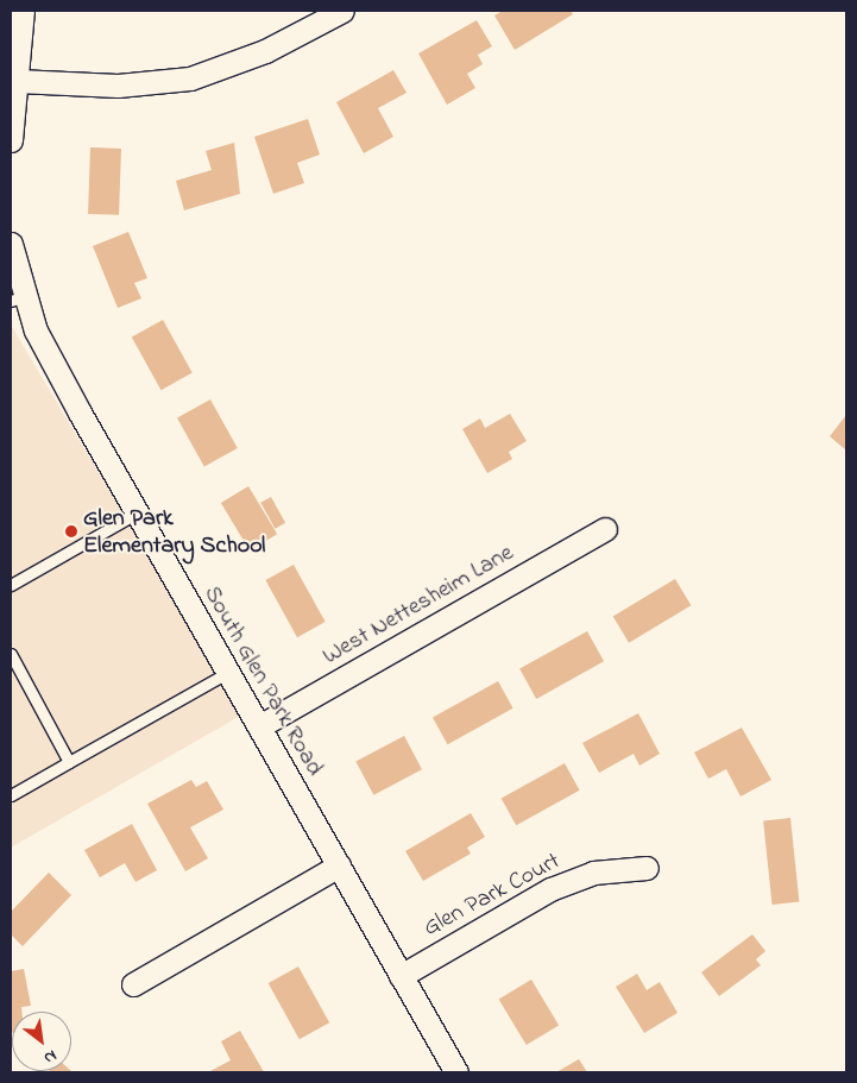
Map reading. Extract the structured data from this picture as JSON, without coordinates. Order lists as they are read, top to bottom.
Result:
{
  "streets": {
    "street": ["West Nettesheim Lane", "South Glen Park Road", "Glen Park Court"]
  },
  "crossings": [
    ["West Nettesheim Lane", "South Glen Park Road"],
    ["South Glen Park Road", "Glen Park Court"]
  ],
  "places": ["Glen Park Elementary School"],
  "north": "bottom right"
}
